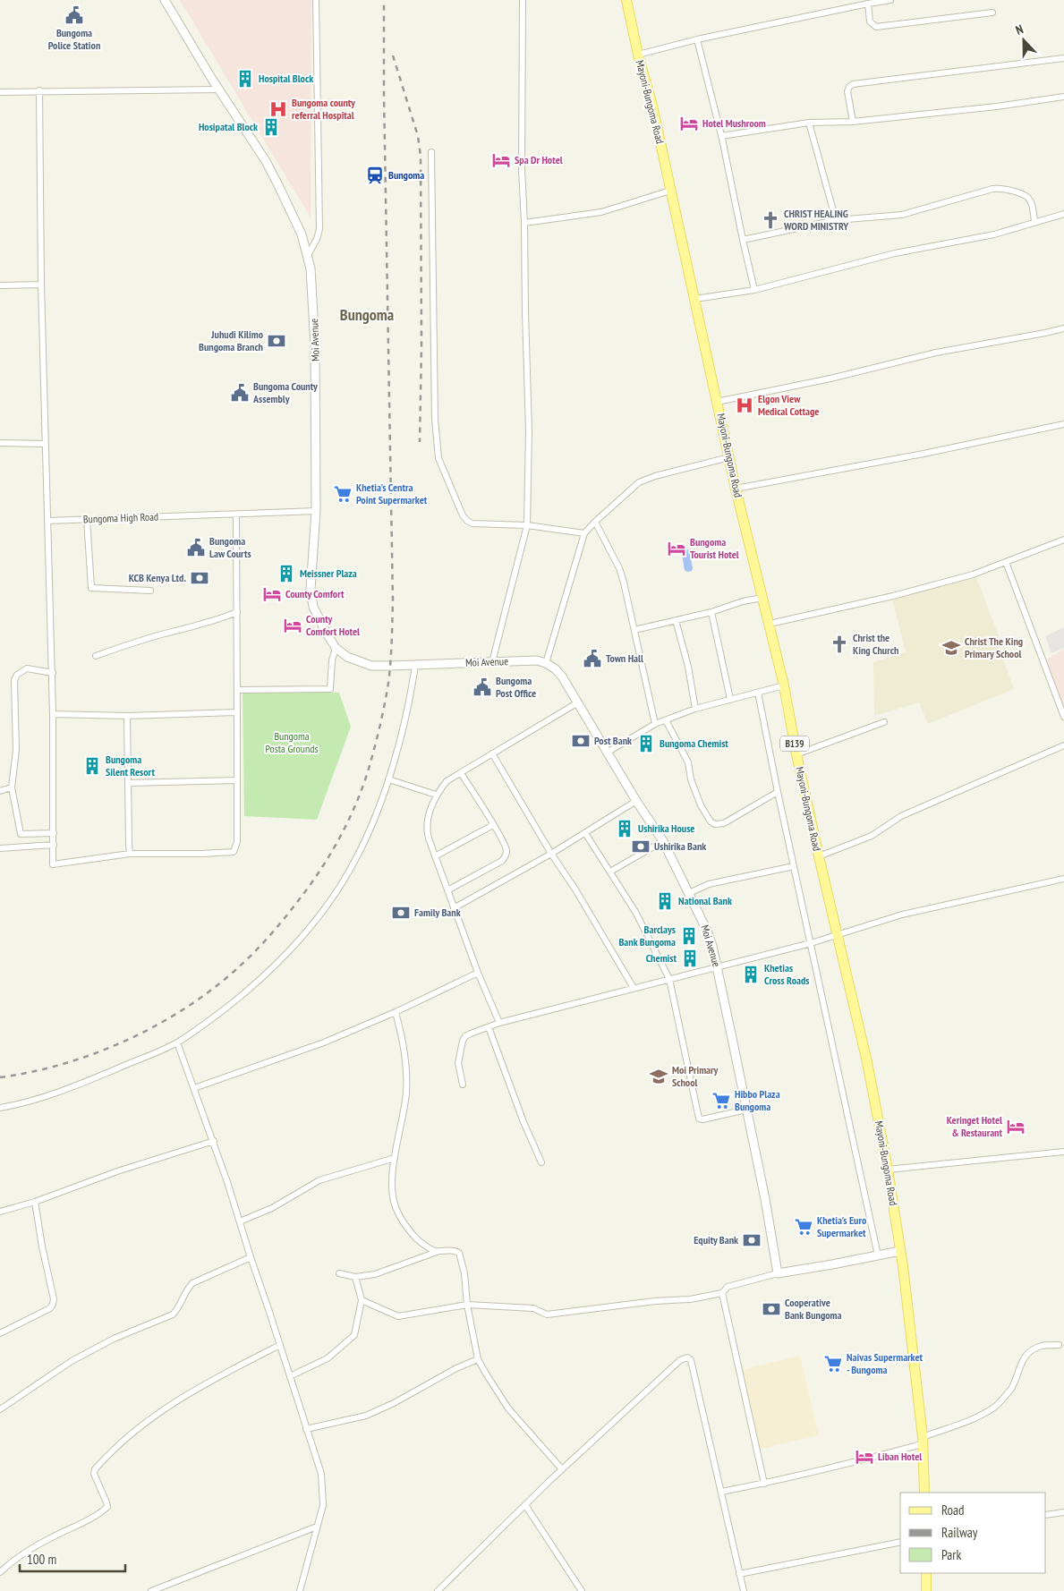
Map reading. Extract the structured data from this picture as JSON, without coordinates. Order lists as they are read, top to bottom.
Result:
{
  "streets": {
    "main road": ["Mayoni-Bungoma Road", "B139"],
    "street": ["Moi Avenue", "Bungoma High Road"]
  },
  "crossings": [
    ["Moi Avenue", "Bungoma High Road"]
  ],
  "districts": ["Bungoma"],
  "parks": ["Bungoma Posta Grounds"],
  "places": {
    "public building": [
      "Bungoma Police Station",
      "Bungoma County Assembly",
      "Bungoma Law Courts",
      "Town Hall",
      "Bungoma Post Office"
    ],
    "building": [
      "Hospital Block",
      "Hosipatal Block",
      "Meissner Plaza",
      "Bungoma Chemist",
      "Bungoma Silent Resort",
      "Ushirika House",
      "National Bank",
      "Barclays Bank Bungoma",
      "Chemist",
      "Khetias Cross Roads"
    ],
    "hospital": ["Bungoma county referral Hospital", "Elgon View Medical Cottage"],
    "hotel": [
      "Hotel Mushroom",
      "Spa Dr Hotel",
      "Bungoma Tourist Hotel",
      "County Comfort",
      "County Comfort Hotel",
      "Keringet Hotel & Restaurant",
      "Liban Hotel"
    ],
    "station": ["Bungoma"],
    "church": ["CHRIST HEALING WORD MINISTRY", "Christ the King Church"],
    "bank": [
      "Juhudi Kilimo Bungoma Branch",
      "KCB Kenya Ltd.",
      "Post Bank",
      "Ushirika Bank",
      "Family Bank",
      "Equity Bank",
      "Cooperative Bank Bungoma"
    ],
    "supermarket": [
      "Khetia's Centra Point Supermarket",
      "Hibbo Plaza Bungoma",
      "Khetia's Euro Supermarket",
      "Naivas Supermarket - Bungoma"
    ],
    "school or university": ["Christ The King Primary School", "Moi Primary School"]
  },
  "legend": ["Road", "Railway", "Park"],
  "scale_bar": "100 m",
  "north": "top"
}
